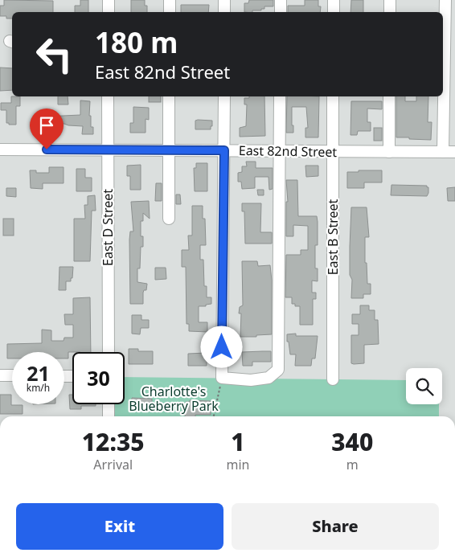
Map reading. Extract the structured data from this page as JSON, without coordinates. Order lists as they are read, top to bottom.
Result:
{
  "streets": {
    "street": ["East 82nd Street", "East D Street", "East B Street"]
  },
  "crossings": [
    ["East 82nd Street", "East D Street"],
    ["East 82nd Street", "East B Street"]
  ],
  "parks": ["Charlotte's Blueberry Park"],
  "page": {
    "turn": ["180 m", "East 82nd Street"],
    "speed": "21 km/h",
    "limit": "30",
    "eta": [
      "12:35",
      "Arrival",
      "1",
      "min",
      "340",
      "m"
    ],
    "buttons": ["Exit", "Share"]
  }
}
